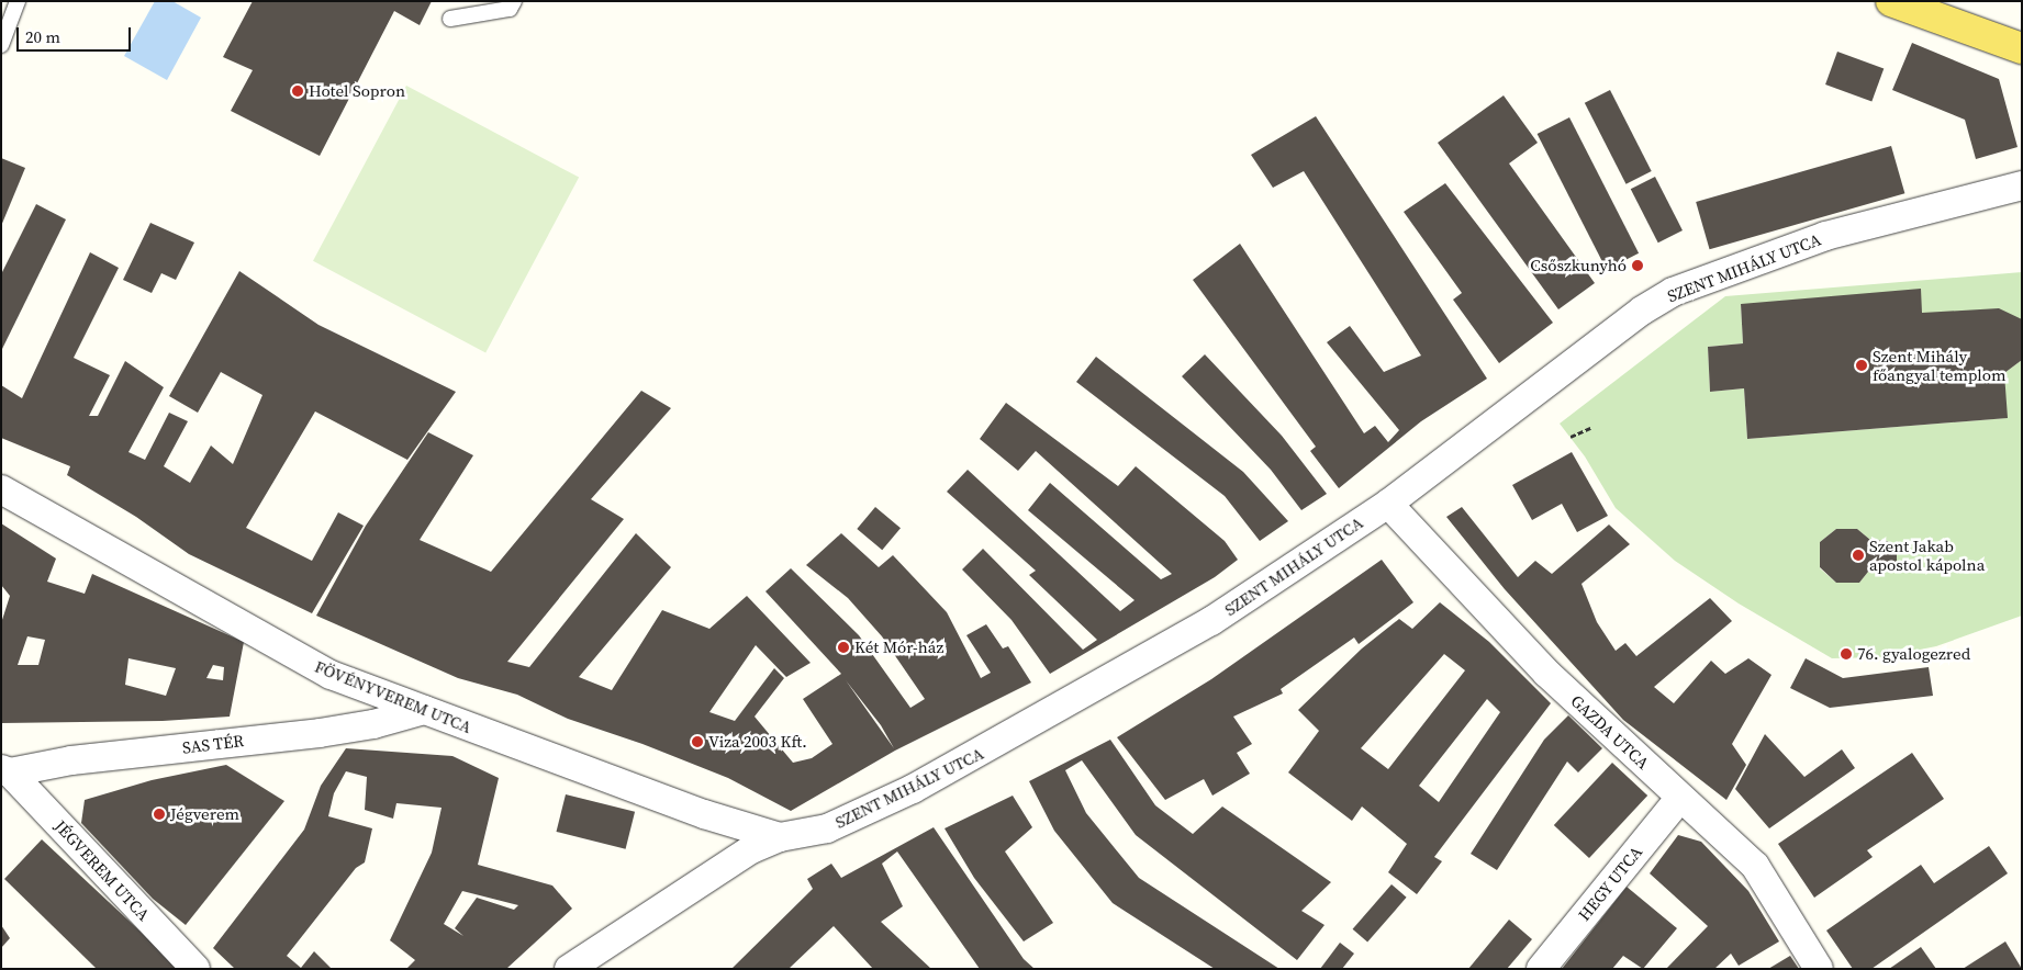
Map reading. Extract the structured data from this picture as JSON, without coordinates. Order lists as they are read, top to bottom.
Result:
{
  "streets": {
    "street": [
      "SZENT MIHÁLY UTCA",
      "FÖVÉNYVEREM UTCA",
      "GAZDA UTCA",
      "SAS TÉR",
      "JÉGVEREM UTCA",
      "HEGY UTCA"
    ]
  },
  "crossings": [
    ["SZENT MIHÁLY UTCA", "FÖVÉNYVEREM UTCA"],
    ["SZENT MIHÁLY UTCA", "GAZDA UTCA"],
    ["FÖVÉNYVEREM UTCA", "SAS TÉR"],
    ["GAZDA UTCA", "HEGY UTCA"],
    ["SAS TÉR", "JÉGVEREM UTCA"]
  ],
  "places": [
    "Hotel Sopron",
    "Csőszkunyhó",
    "Szent Mihály főangyal templom",
    "Szent Jakab apostol kápolna",
    "Két Mór-ház",
    "76. gyalogezred",
    "Viza 2003 Kft.",
    "Jégverem"
  ],
  "scale_bar": "20 m"
}
